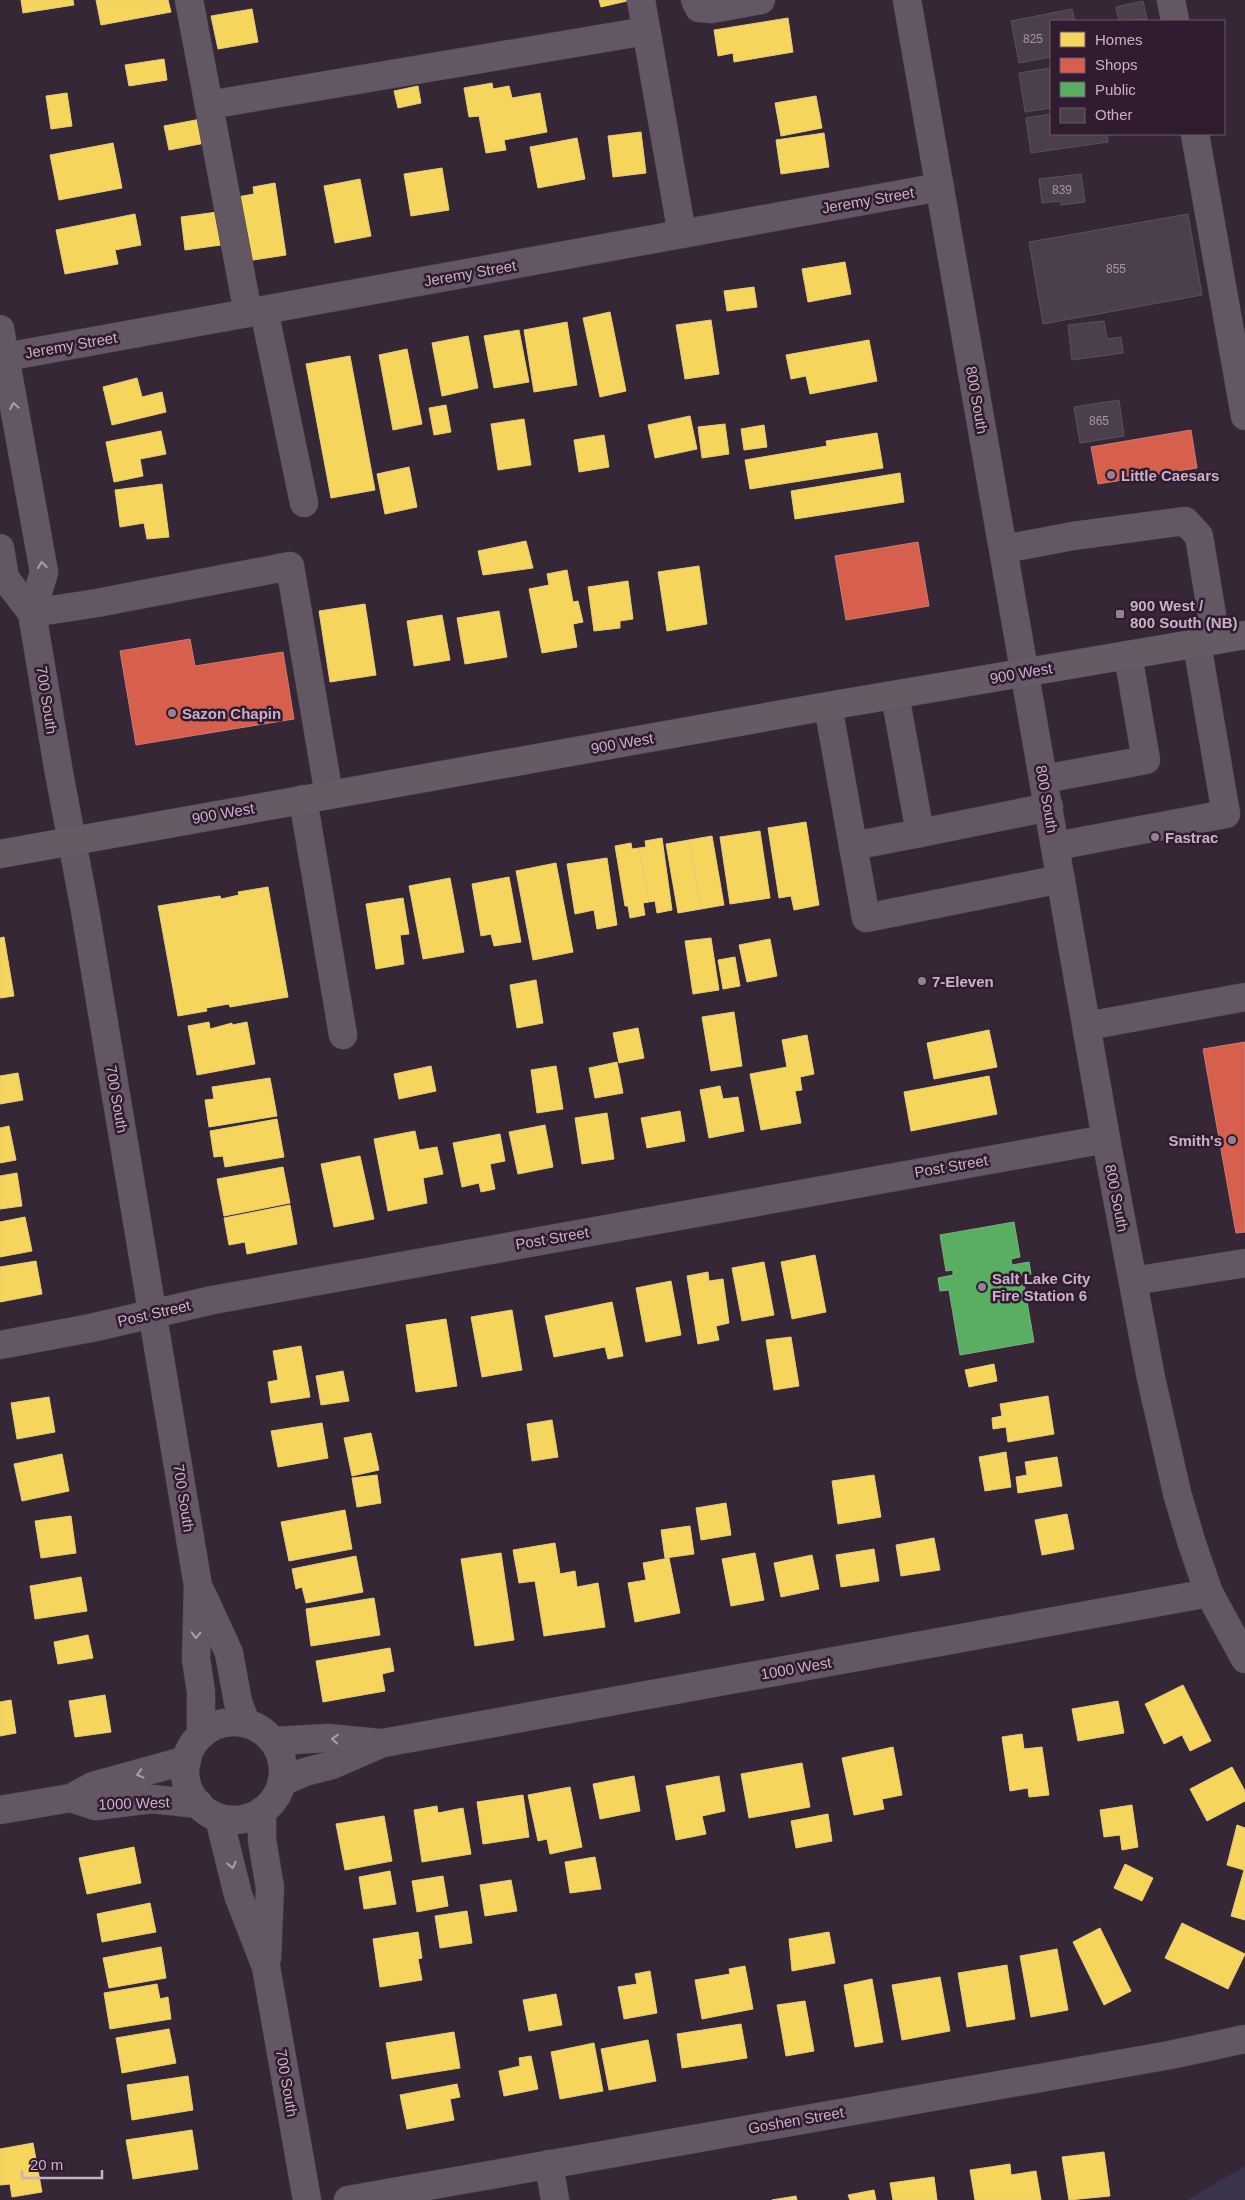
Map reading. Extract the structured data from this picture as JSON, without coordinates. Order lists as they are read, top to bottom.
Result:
{
  "streets": {
    "main road": ["900 West"],
    "street": [
      "Jeremy Street",
      "800 South",
      "700 South",
      "Post Street",
      "1000 West",
      "Goshen Street"
    ]
  },
  "crossings": [
    ["Jeremy Street", "800 South"],
    ["Jeremy Street", "700 South"],
    ["800 South", "900 West"],
    ["800 South", "Post Street"],
    ["800 South", "1000 West"],
    ["900 West", "700 South"],
    ["700 South", "Post Street"],
    ["700 South", "1000 West"]
  ],
  "places": {
    "other": [
      "Little Caesars",
      "Sazon Chapin",
      "Fastrac",
      "7-Eleven",
      "Smith's",
      "Salt Lake City Fire Station 6"
    ],
    "transit": ["900 West / 800 South (NB)"]
  },
  "house_numbers": [
    "825",
    "839",
    "855",
    "865"
  ],
  "legend": [
    "Homes",
    "Shops",
    "Public",
    "Other"
  ],
  "scale_bar": "20 m"
}
